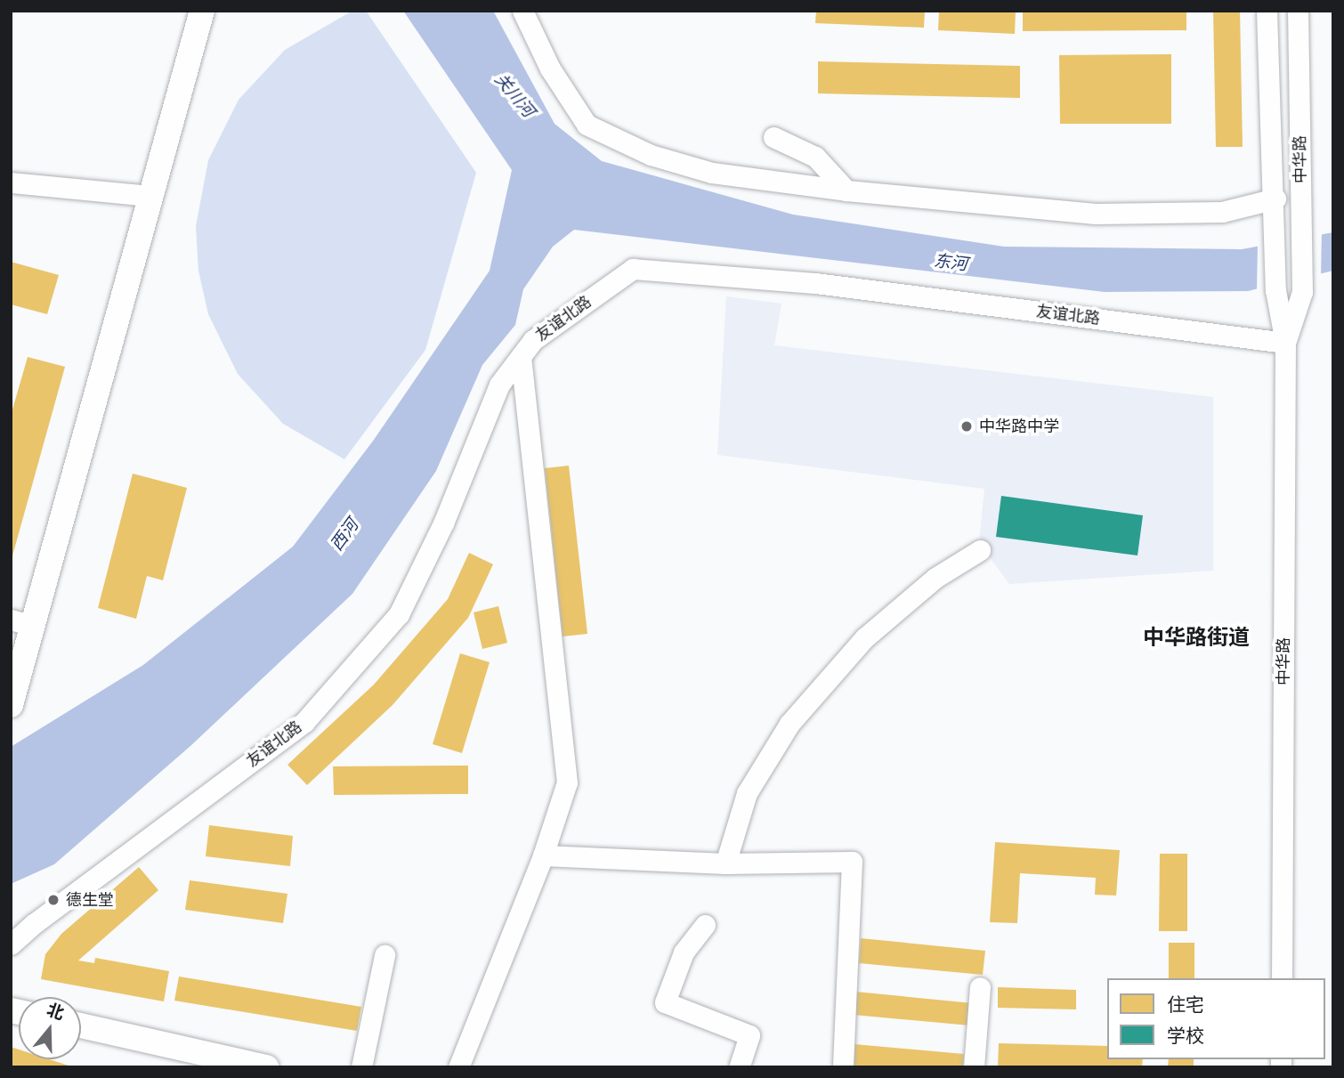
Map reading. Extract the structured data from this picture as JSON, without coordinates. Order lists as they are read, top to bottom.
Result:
{
  "streets": {
    "street": ["中华路", "友谊北路"]
  },
  "crossings": [
    ["中华路", "友谊北路"]
  ],
  "districts": ["中华路街道"],
  "water": ["关川河", "东河", "西河"],
  "places": ["中华路中学", "德生堂"],
  "legend": ["住宅", "学校"],
  "north": "top"
}
